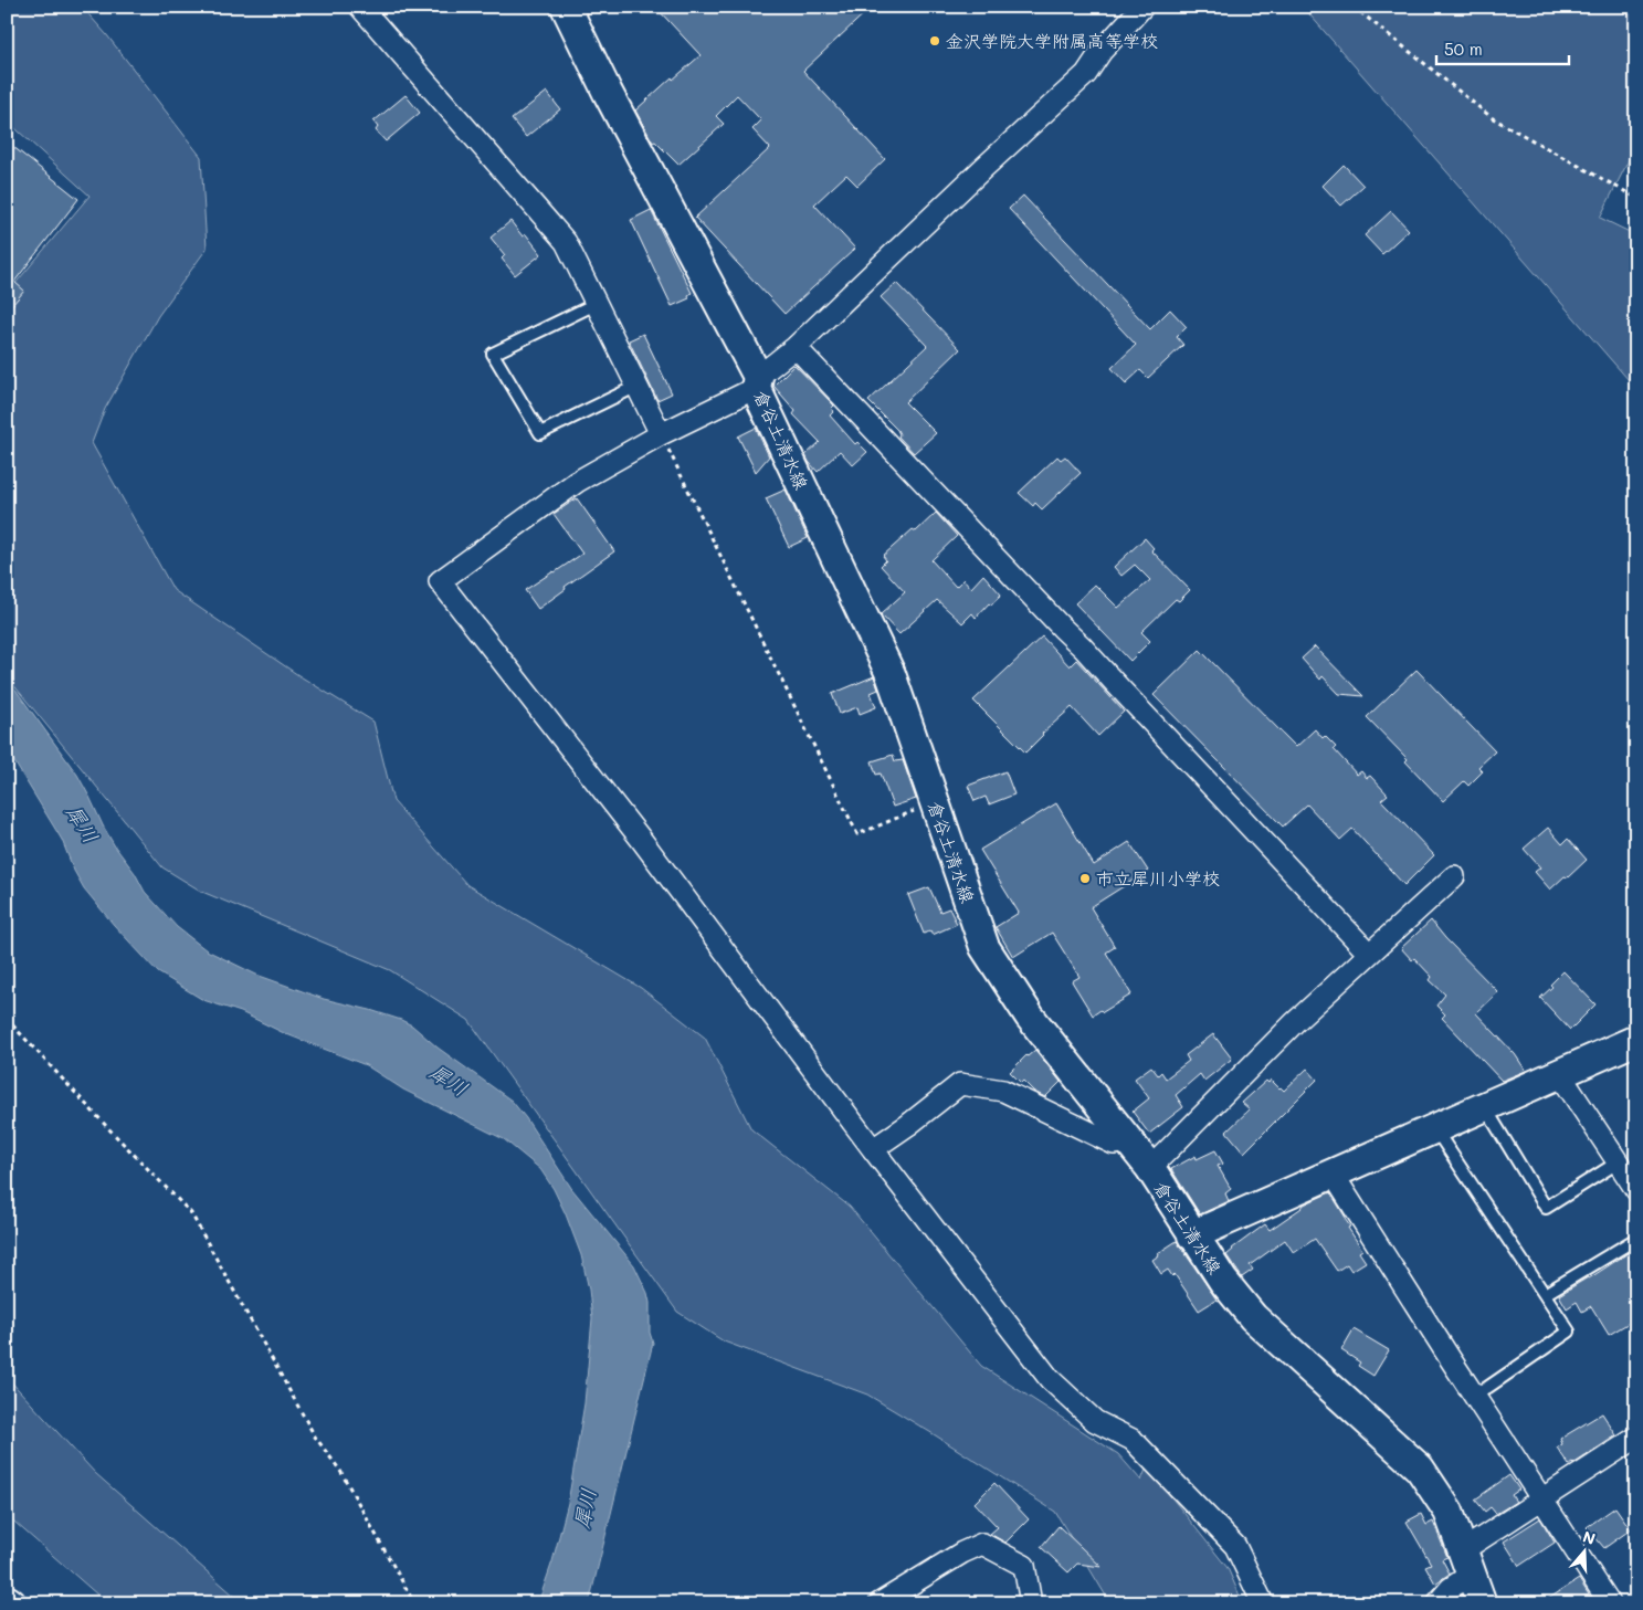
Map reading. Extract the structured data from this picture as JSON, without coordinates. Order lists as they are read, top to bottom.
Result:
{
  "streets": {
    "main road": ["倉谷土清水線"]
  },
  "water": ["犀川"],
  "places": ["金沢学院大学附属高等学校", "市立犀川小学校"],
  "scale_bar": "50 m",
  "north": "top"
}
